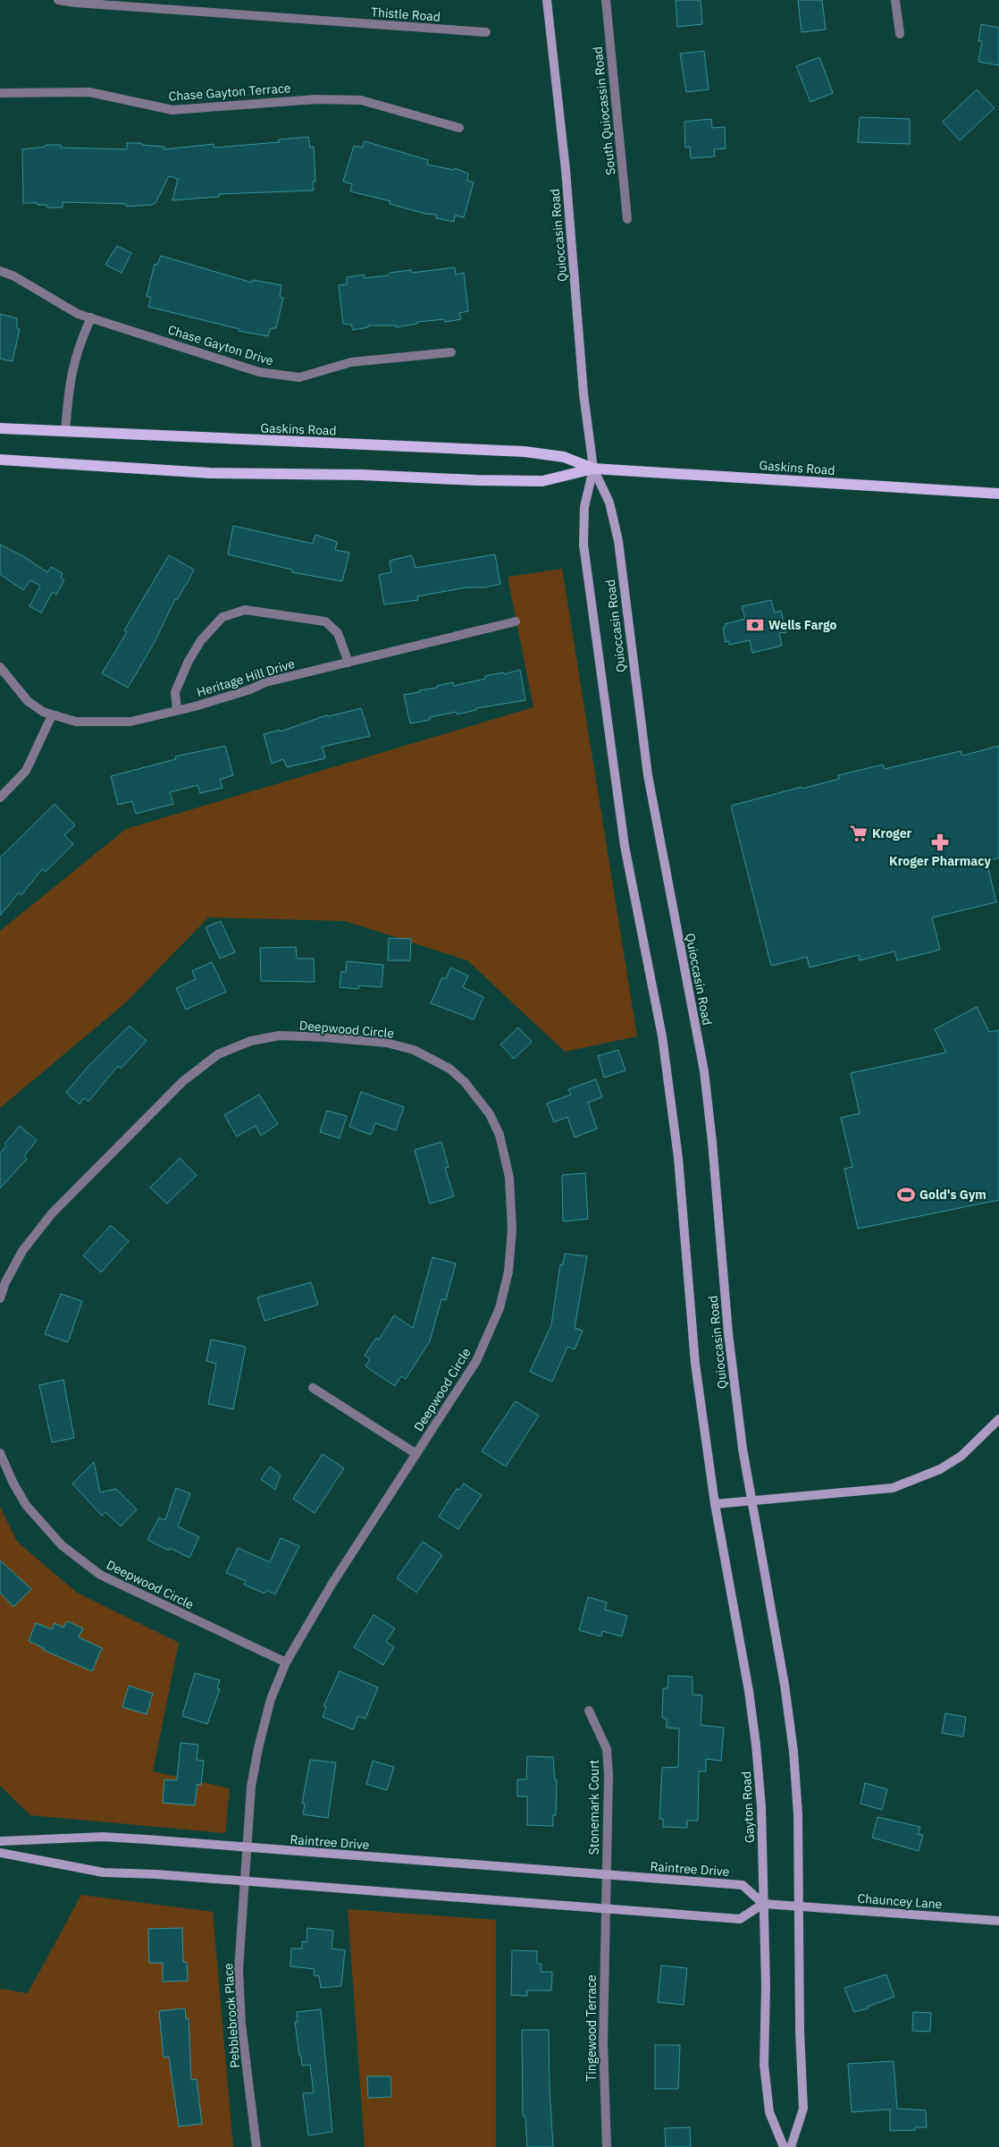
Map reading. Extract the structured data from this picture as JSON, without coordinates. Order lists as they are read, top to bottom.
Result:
{
  "streets": {
    "main road": [
      "Quioccasin Road",
      "Gaskins Road",
      "Gayton Road",
      "Raintree Drive",
      "Chauncey Lane"
    ],
    "street": [
      "Thistle Road",
      "Chase Gayton Terrace",
      "South Quiocassin Road",
      "Chase Gayton Drive",
      "Heritage Hill Drive",
      "Deepwood Circle",
      "Stonemark Court",
      "Pebblebrook Place",
      "Tingewood Terrace"
    ]
  },
  "crossings": [
    ["Quioccasin Road", "Gaskins Road"],
    ["Quioccasin Road", "Gayton Road"],
    ["Deepwood Circle", "Raintree Drive"],
    ["Deepwood Circle", "Pebblebrook Place"],
    ["Stonemark Court", "Raintree Drive"],
    ["Stonemark Court", "Tingewood Terrace"],
    ["Gayton Road", "Raintree Drive"],
    ["Gayton Road", "Chauncey Lane"],
    ["Raintree Drive", "Chauncey Lane"]
  ],
  "places": {
    "bank": ["Wells Fargo"],
    "supermarket": ["Kroger"],
    "pharmacy": ["Kroger Pharmacy"],
    "sports": ["Gold's Gym"]
  }
}
